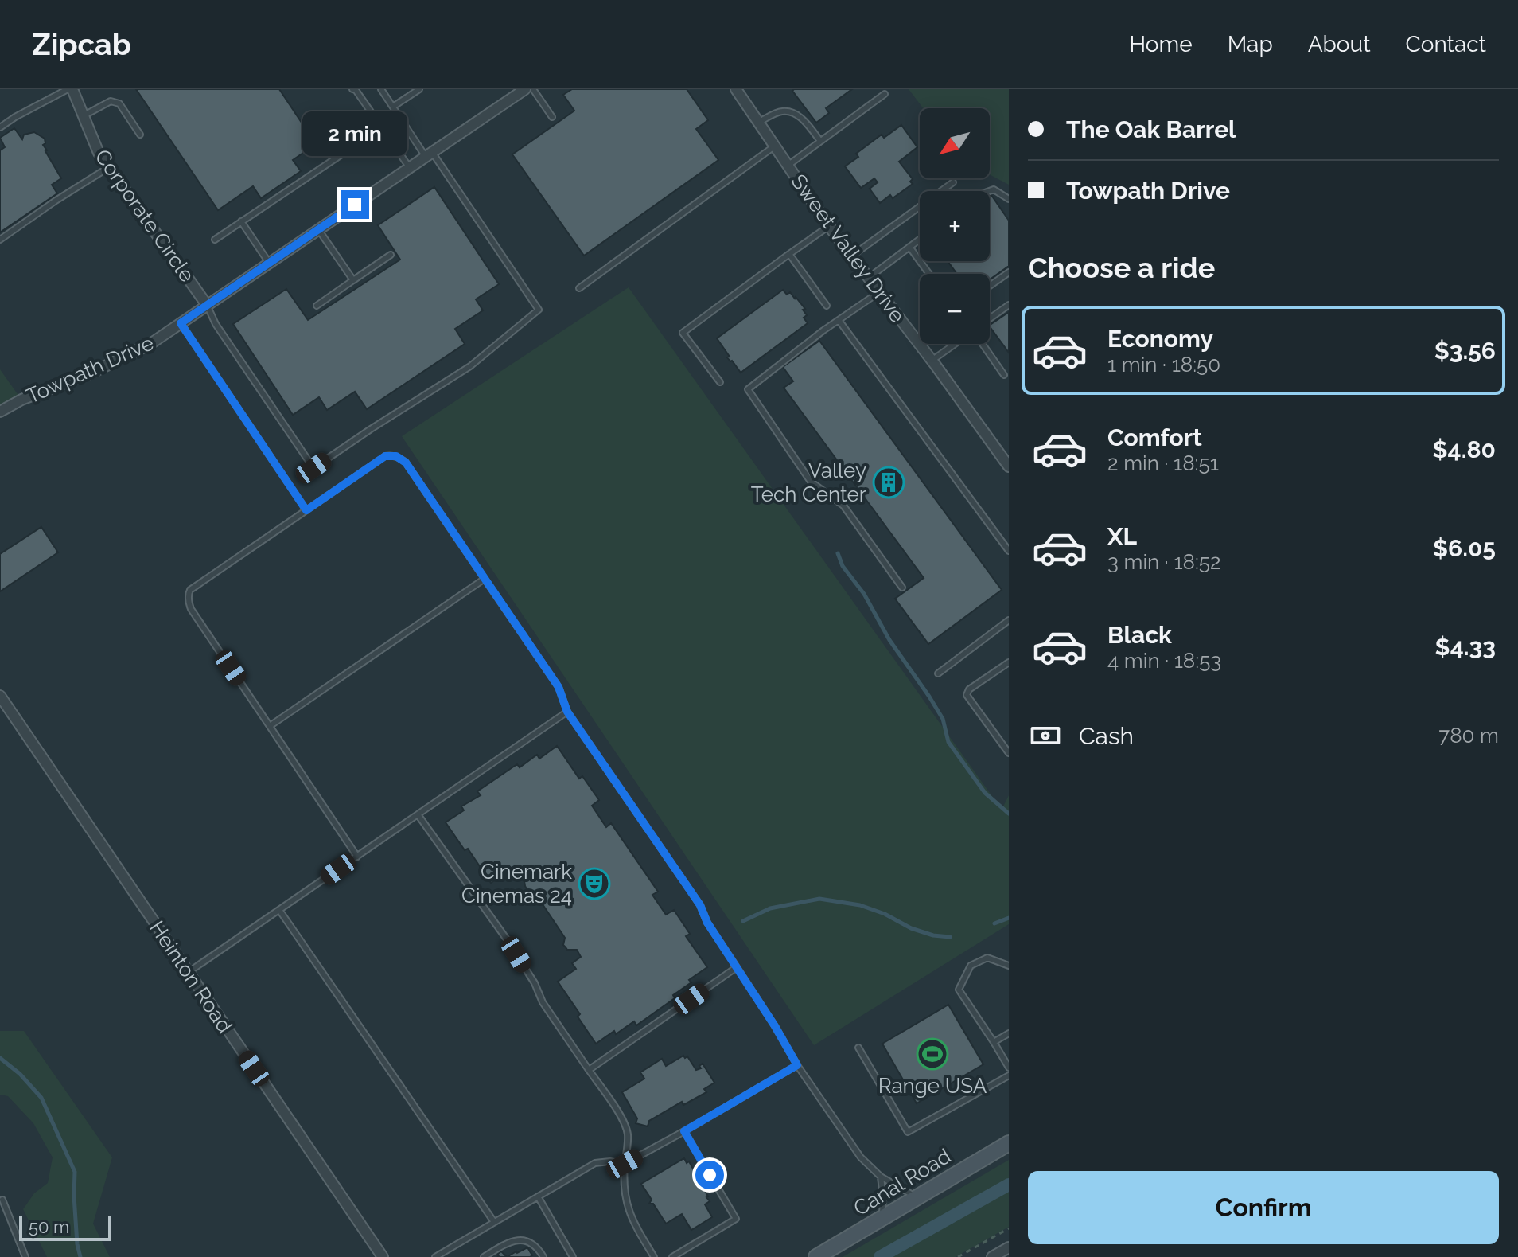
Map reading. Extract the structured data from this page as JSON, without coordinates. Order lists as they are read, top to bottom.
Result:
{
  "streets": {
    "main road": ["Canal Road"],
    "street": [
      "Corporate Circle",
      "Sweet Valley Drive",
      "Towpath Drive",
      "Heinton Road"
    ]
  },
  "crossings": [
    ["Corporate Circle", "Towpath Drive"]
  ],
  "places": {
    "building": ["Valley Tech Center"],
    "theatre": ["Cinemark Cinemas 24"],
    "sports": ["Range USA"]
  },
  "scale_bar": "50 m",
  "north": "bottom left",
  "page": {
    "header": "Zipcab",
    "nav": [
      "Home",
      "Map",
      "About",
      "Contact"
    ],
    "banner": ["The Oak Barrel", "Towpath Drive"],
    "map_buttons": ["+", "−"],
    "bubble": "2 min",
    "heading": "Choose a ride",
    "list": [
      {
        "name": "Economy",
        "note": "1 min · 18:50",
        "value": "$3.56"
      },
      {
        "name": "Comfort",
        "note": "2 min · 18:51",
        "value": "$4.80"
      },
      {
        "name": "XL",
        "note": "3 min · 18:52",
        "value": "$6.05"
      },
      {
        "name": "Black",
        "note": "4 min · 18:53",
        "value": "$4.33"
      }
    ],
    "pay": ["Cash", "780 m"],
    "buttons": "Confirm",
    "scale": "50 m"
  }
}
